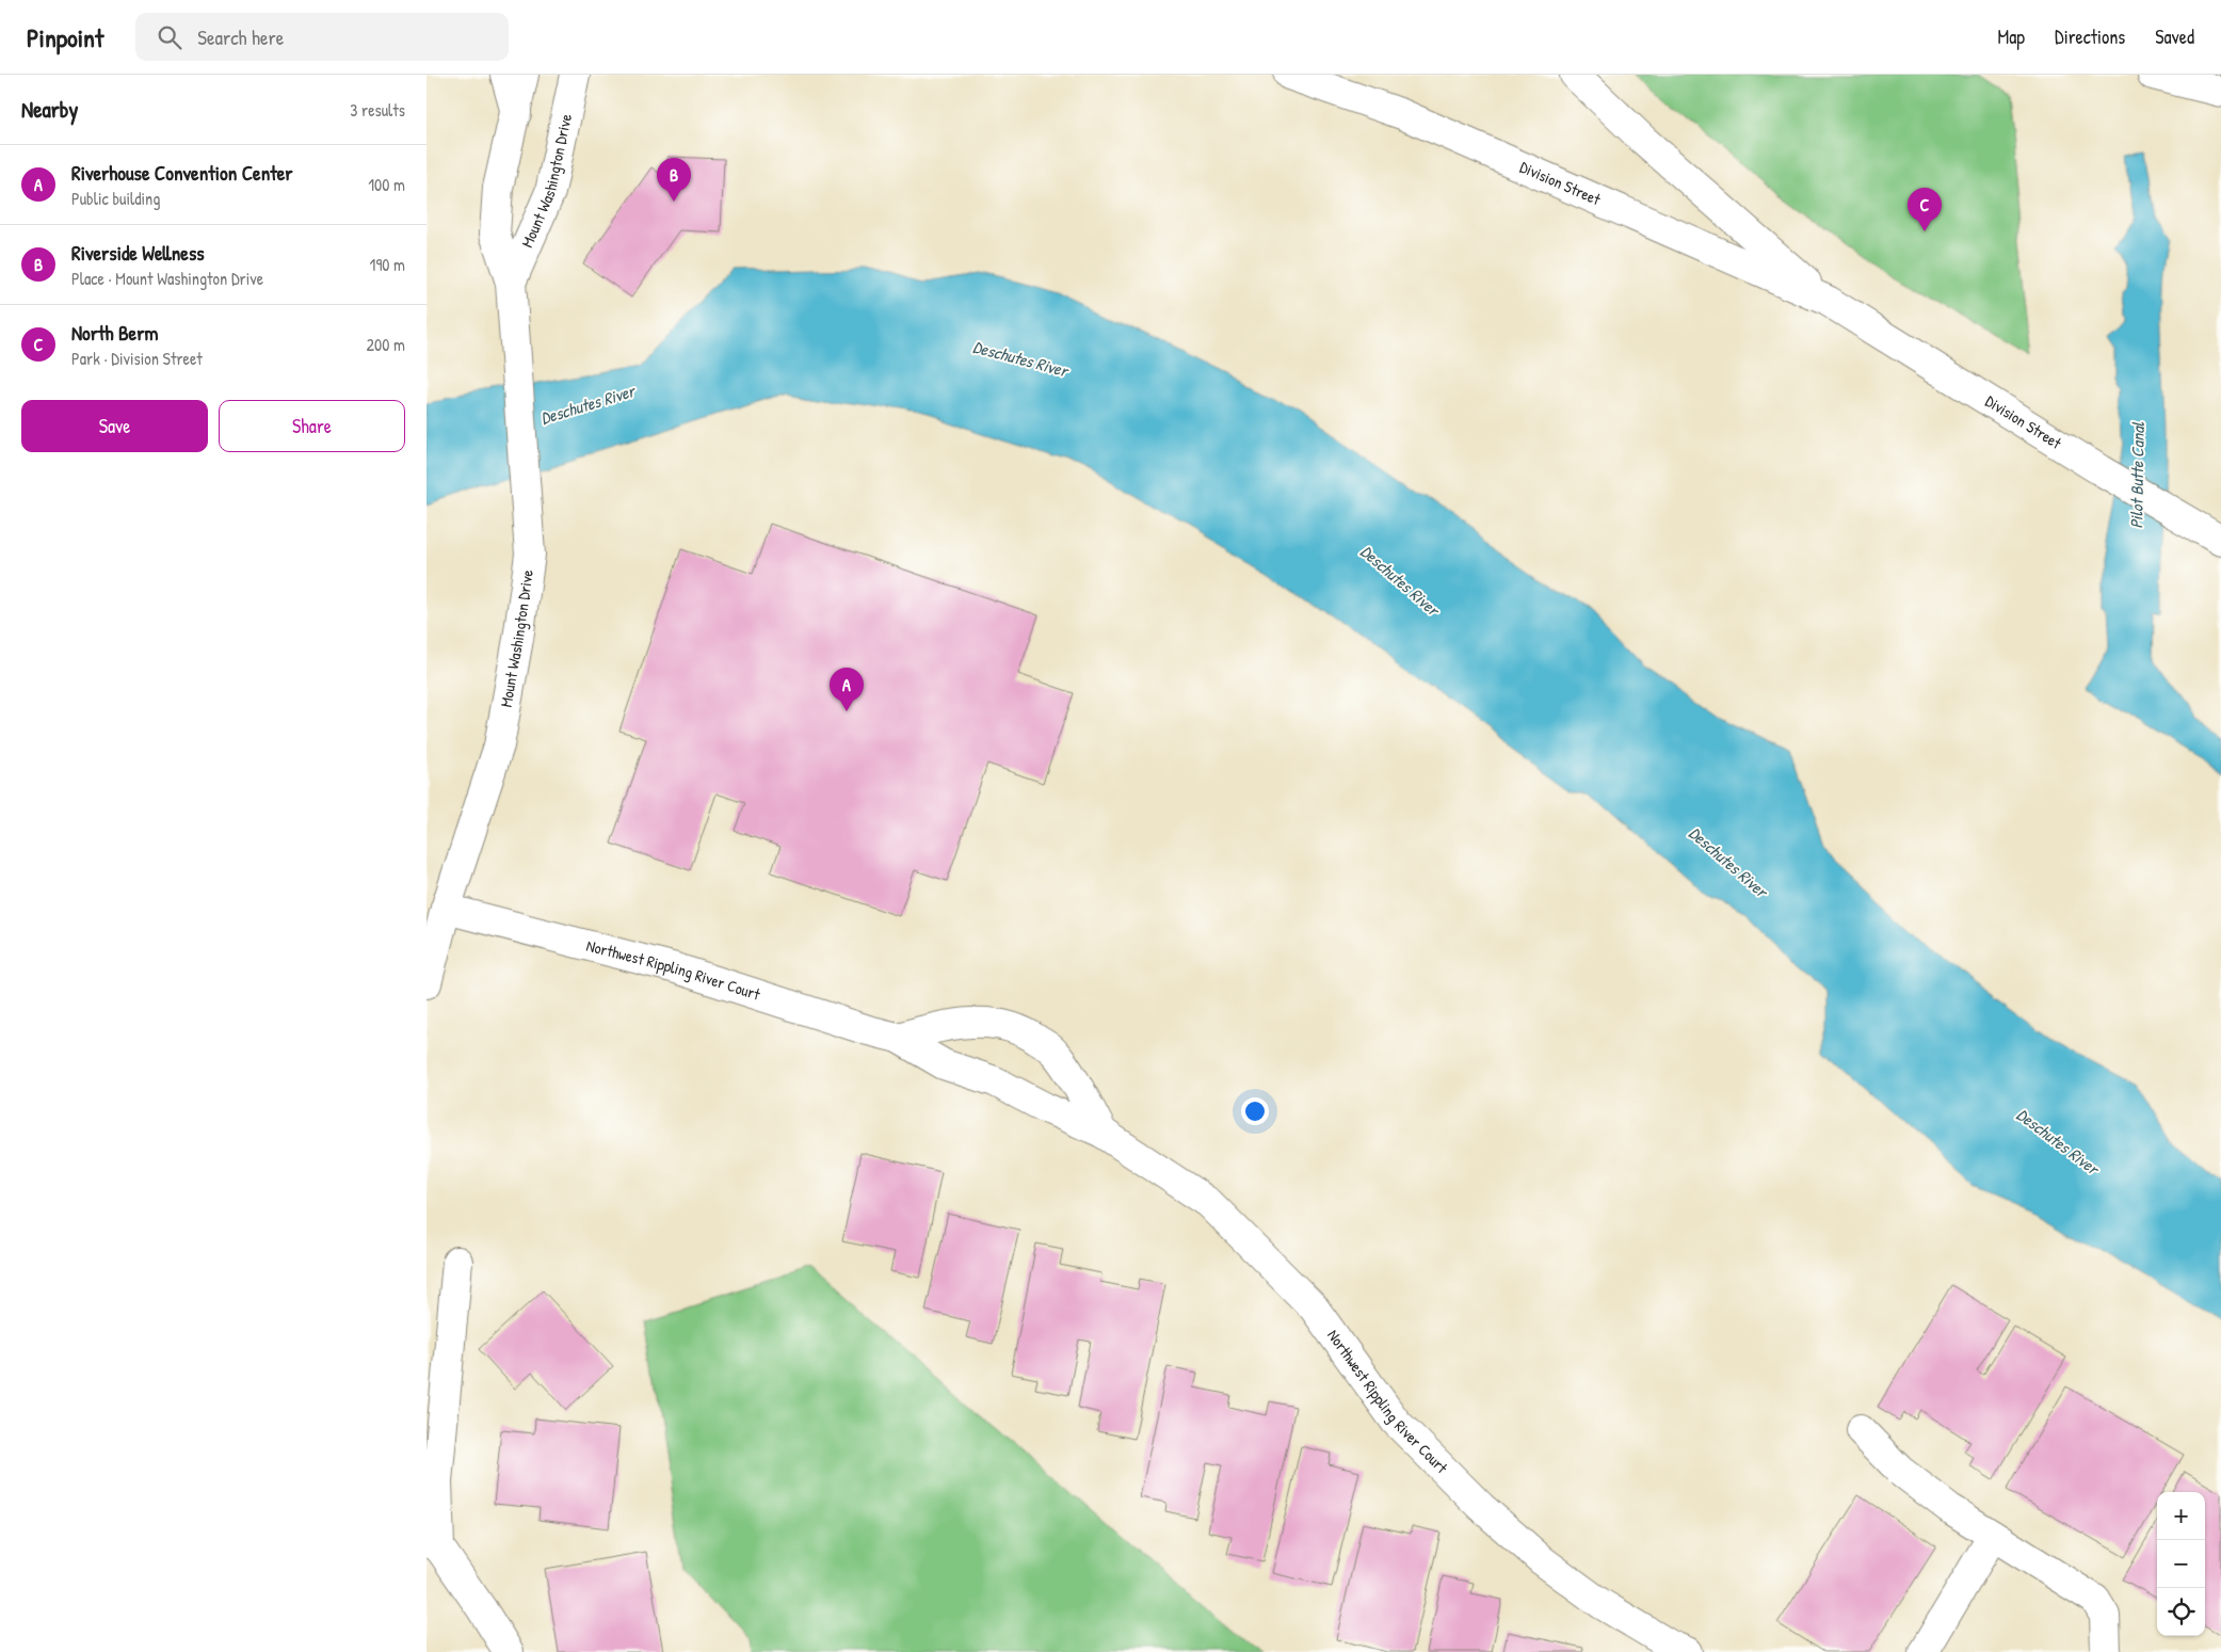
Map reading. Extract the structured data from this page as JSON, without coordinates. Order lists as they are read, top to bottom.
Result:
{
  "streets": {
    "main road": ["Mount Washington Drive", "Division Street", "Northwest Rippling River Court"]
  },
  "crossings": [
    ["Mount Washington Drive", "Northwest Rippling River Court"]
  ],
  "water": ["Deschutes River", "Pilot Butte Canal"],
  "page": {
    "header": "Pinpoint",
    "search": "Search here",
    "nav": ["Map", "Directions", "Saved"],
    "heading": ["Nearby", "3 results"],
    "list": [
      {
        "mark": "A",
        "name": "Riverhouse Convention Center",
        "note": "Public building",
        "value": "100 m"
      },
      {
        "mark": "B",
        "name": "Riverside Wellness",
        "note": "Place · Mount Washington Drive",
        "value": "190 m"
      },
      {
        "mark": "C",
        "name": "North Berm",
        "note": "Park · Division Street",
        "value": "200 m"
      }
    ],
    "pins": ["B", "C", "A"],
    "buttons": ["Save", "Share"],
    "map_buttons": ["+", "−"]
  }
}
